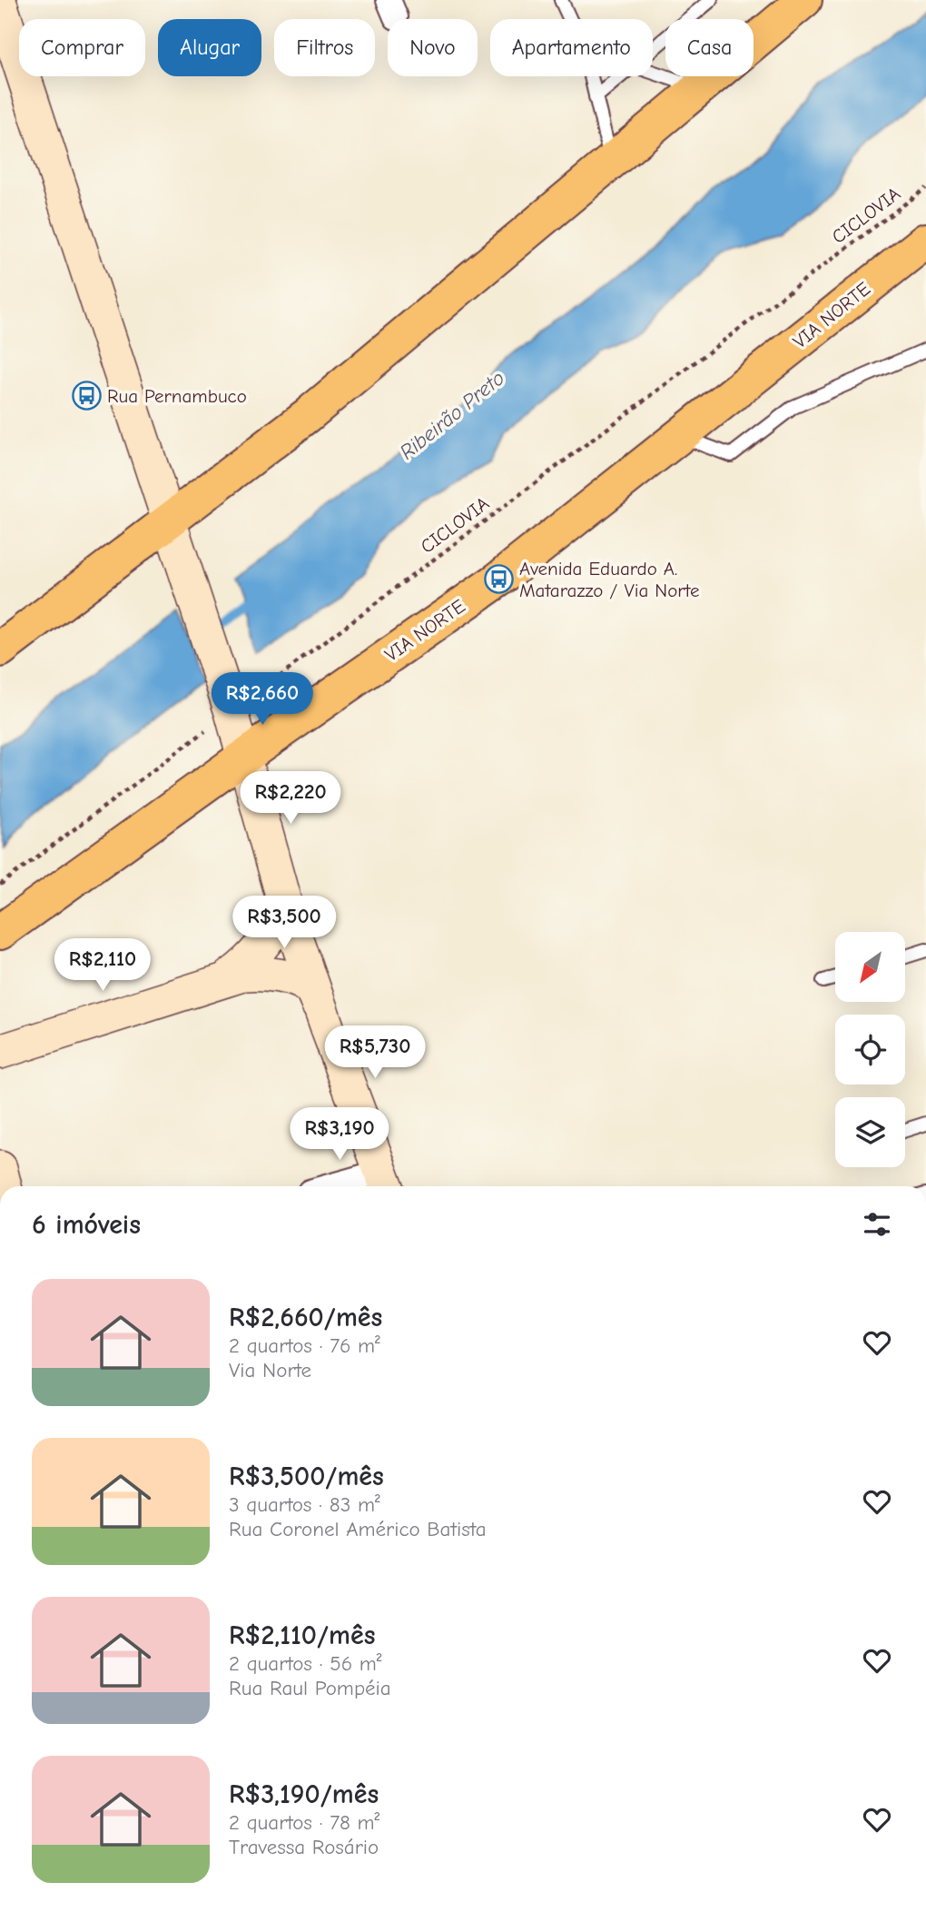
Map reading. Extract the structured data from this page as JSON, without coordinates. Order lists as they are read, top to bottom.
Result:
{
  "streets": {
    "main road": ["VIA NORTE"],
    "path": ["CICLOVIA"]
  },
  "water": ["Ribeirão Preto"],
  "places": {
    "bus stop": ["Rua Pernambuco", "Avenida Eduardo A. Matarazzo / Via Norte"]
  },
  "north": "bottom left",
  "page": {
    "chip": [
      "Comprar",
      "Alugar",
      "Filtros",
      "Novo",
      "Apartamento",
      "Casa"
    ],
    "price": [
      "R$2,660",
      "R$2,220",
      "R$3,500",
      "R$2,110",
      "R$5,730",
      "R$3,190"
    ],
    "heading": "6 imóveis",
    "list": [
      {
        "name": "R$2,660/mês",
        "note": "2 quartos · 76 m² · Via Norte"
      },
      {
        "name": "R$3,500/mês",
        "note": "3 quartos · 83 m² · Rua Coronel Américo Batista"
      },
      {
        "name": "R$2,110/mês",
        "note": "2 quartos · 56 m² · Rua Raul Pompéia"
      },
      {
        "name": "R$3,190/mês",
        "note": "2 quartos · 78 m² · Travessa Rosário"
      }
    ]
  }
}
